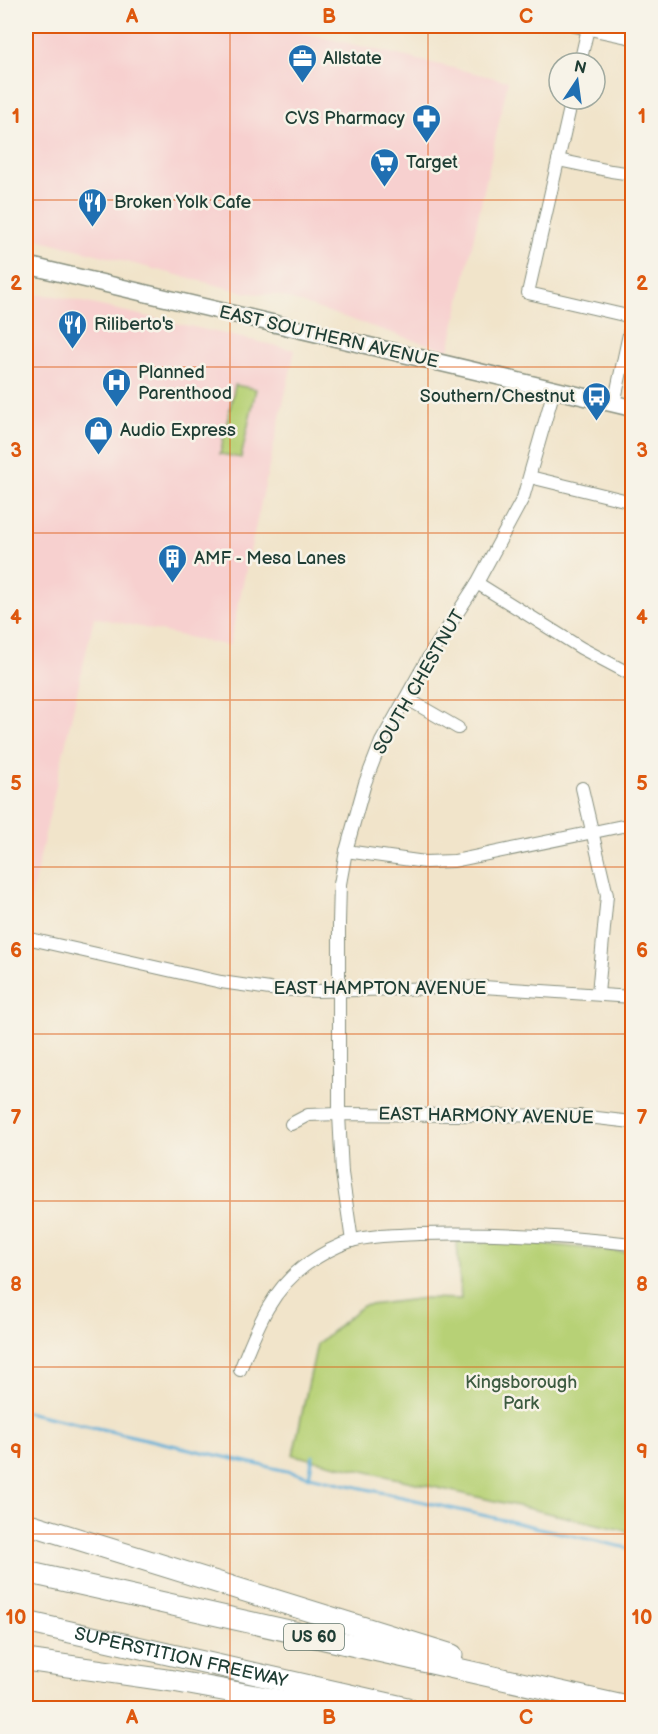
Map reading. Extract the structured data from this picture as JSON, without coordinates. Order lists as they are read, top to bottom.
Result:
{
  "streets": {
    "highway": ["US 60", "SUPERSTITION FREEWAY"],
    "main road": ["EAST SOUTHERN AVENUE"],
    "street": ["SOUTH CHESTNUT", "EAST HAMPTON AVENUE", "EAST HARMONY AVENUE"]
  },
  "crossings": [
    ["EAST SOUTHERN AVENUE", "SOUTH CHESTNUT"],
    ["SOUTH CHESTNUT", "EAST HAMPTON AVENUE"],
    ["SOUTH CHESTNUT", "EAST HARMONY AVENUE"]
  ],
  "parks": ["Kingsborough Park"],
  "places": {
    "office": ["Allstate"],
    "pharmacy": ["CVS Pharmacy"],
    "supermarket": ["Target"],
    "restaurant": ["Broken Yolk Cafe", "Riliberto's"],
    "hospital": ["Planned Parenthood"],
    "bus stop": ["Southern/Chestnut"],
    "shop": ["Audio Express"],
    "building": ["AMF - Mesa Lanes"]
  },
  "north": "top",
  "grid": {
    "columns": ["A", "B", "C"],
    "rows": [
      "1",
      "2",
      "3",
      "4",
      "5",
      "6",
      "7",
      "8",
      "9",
      "10"
    ]
  }
}
